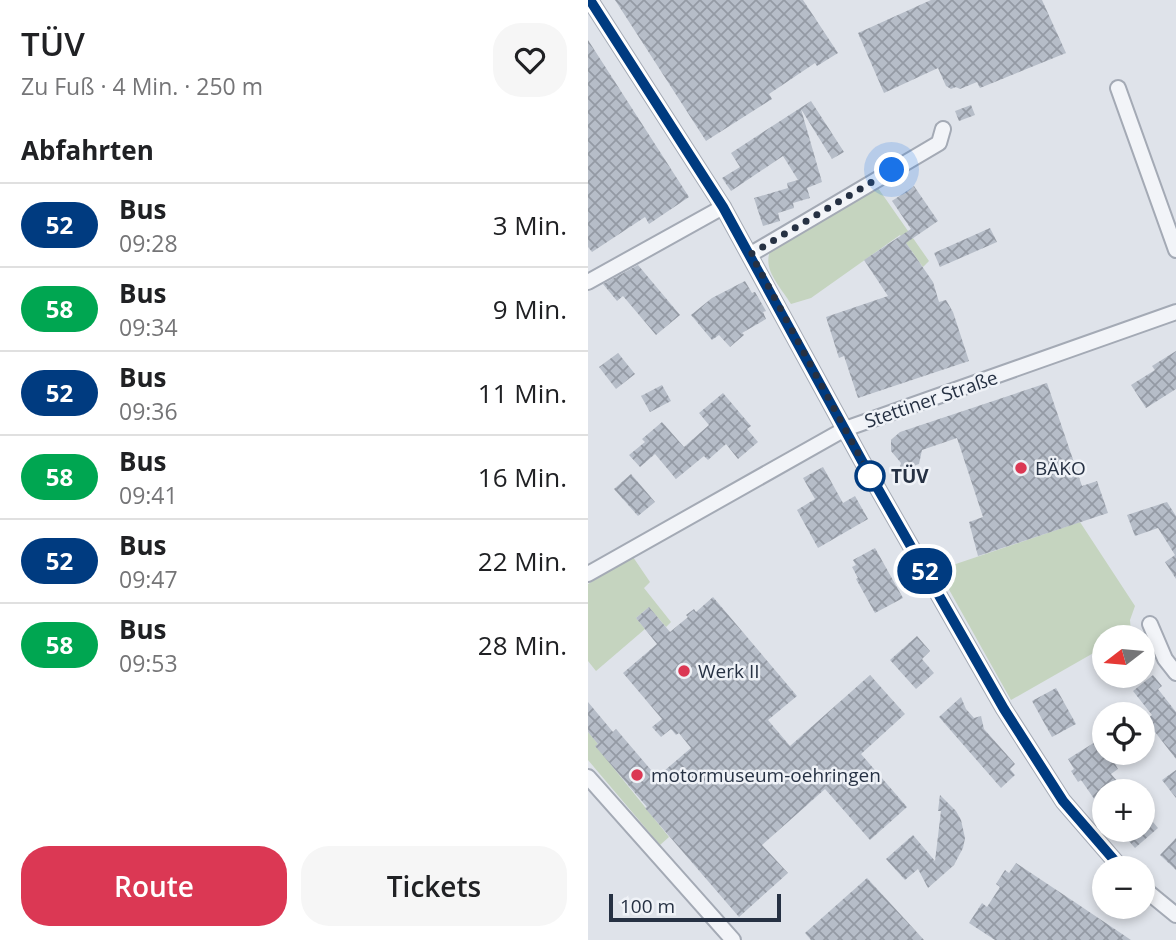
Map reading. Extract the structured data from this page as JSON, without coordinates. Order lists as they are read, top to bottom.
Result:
{
  "streets": {
    "street": ["Stettiner Straße"]
  },
  "places": [
    "BÄKO",
    "TÜV",
    "Werk II",
    "motormuseum-oehringen"
  ],
  "lines": ["bus line 52"],
  "scale_bar": "100 m",
  "north": "left",
  "page": {
    "heading": [
      ["TÜV", "Zu Fuß · 4 Min. · 250 m"],
      "Abfahrten"
    ],
    "on_map": "52",
    "list": [
      {
        "mark": "52",
        "name": "Bus",
        "note": "09:28",
        "value": "3 Min."
      },
      {
        "mark": "58",
        "name": "Bus",
        "note": "09:34",
        "value": "9 Min."
      },
      {
        "mark": "52",
        "name": "Bus",
        "note": "09:36",
        "value": "11 Min."
      },
      {
        "mark": "58",
        "name": "Bus",
        "note": "09:41",
        "value": "16 Min."
      },
      {
        "mark": "52",
        "name": "Bus",
        "note": "09:47",
        "value": "22 Min."
      },
      {
        "mark": "58",
        "name": "Bus",
        "note": "09:53",
        "value": "28 Min."
      }
    ],
    "map_buttons": ["+", "−"],
    "buttons": ["Route", "Tickets"],
    "scale": "100 m"
  }
}
